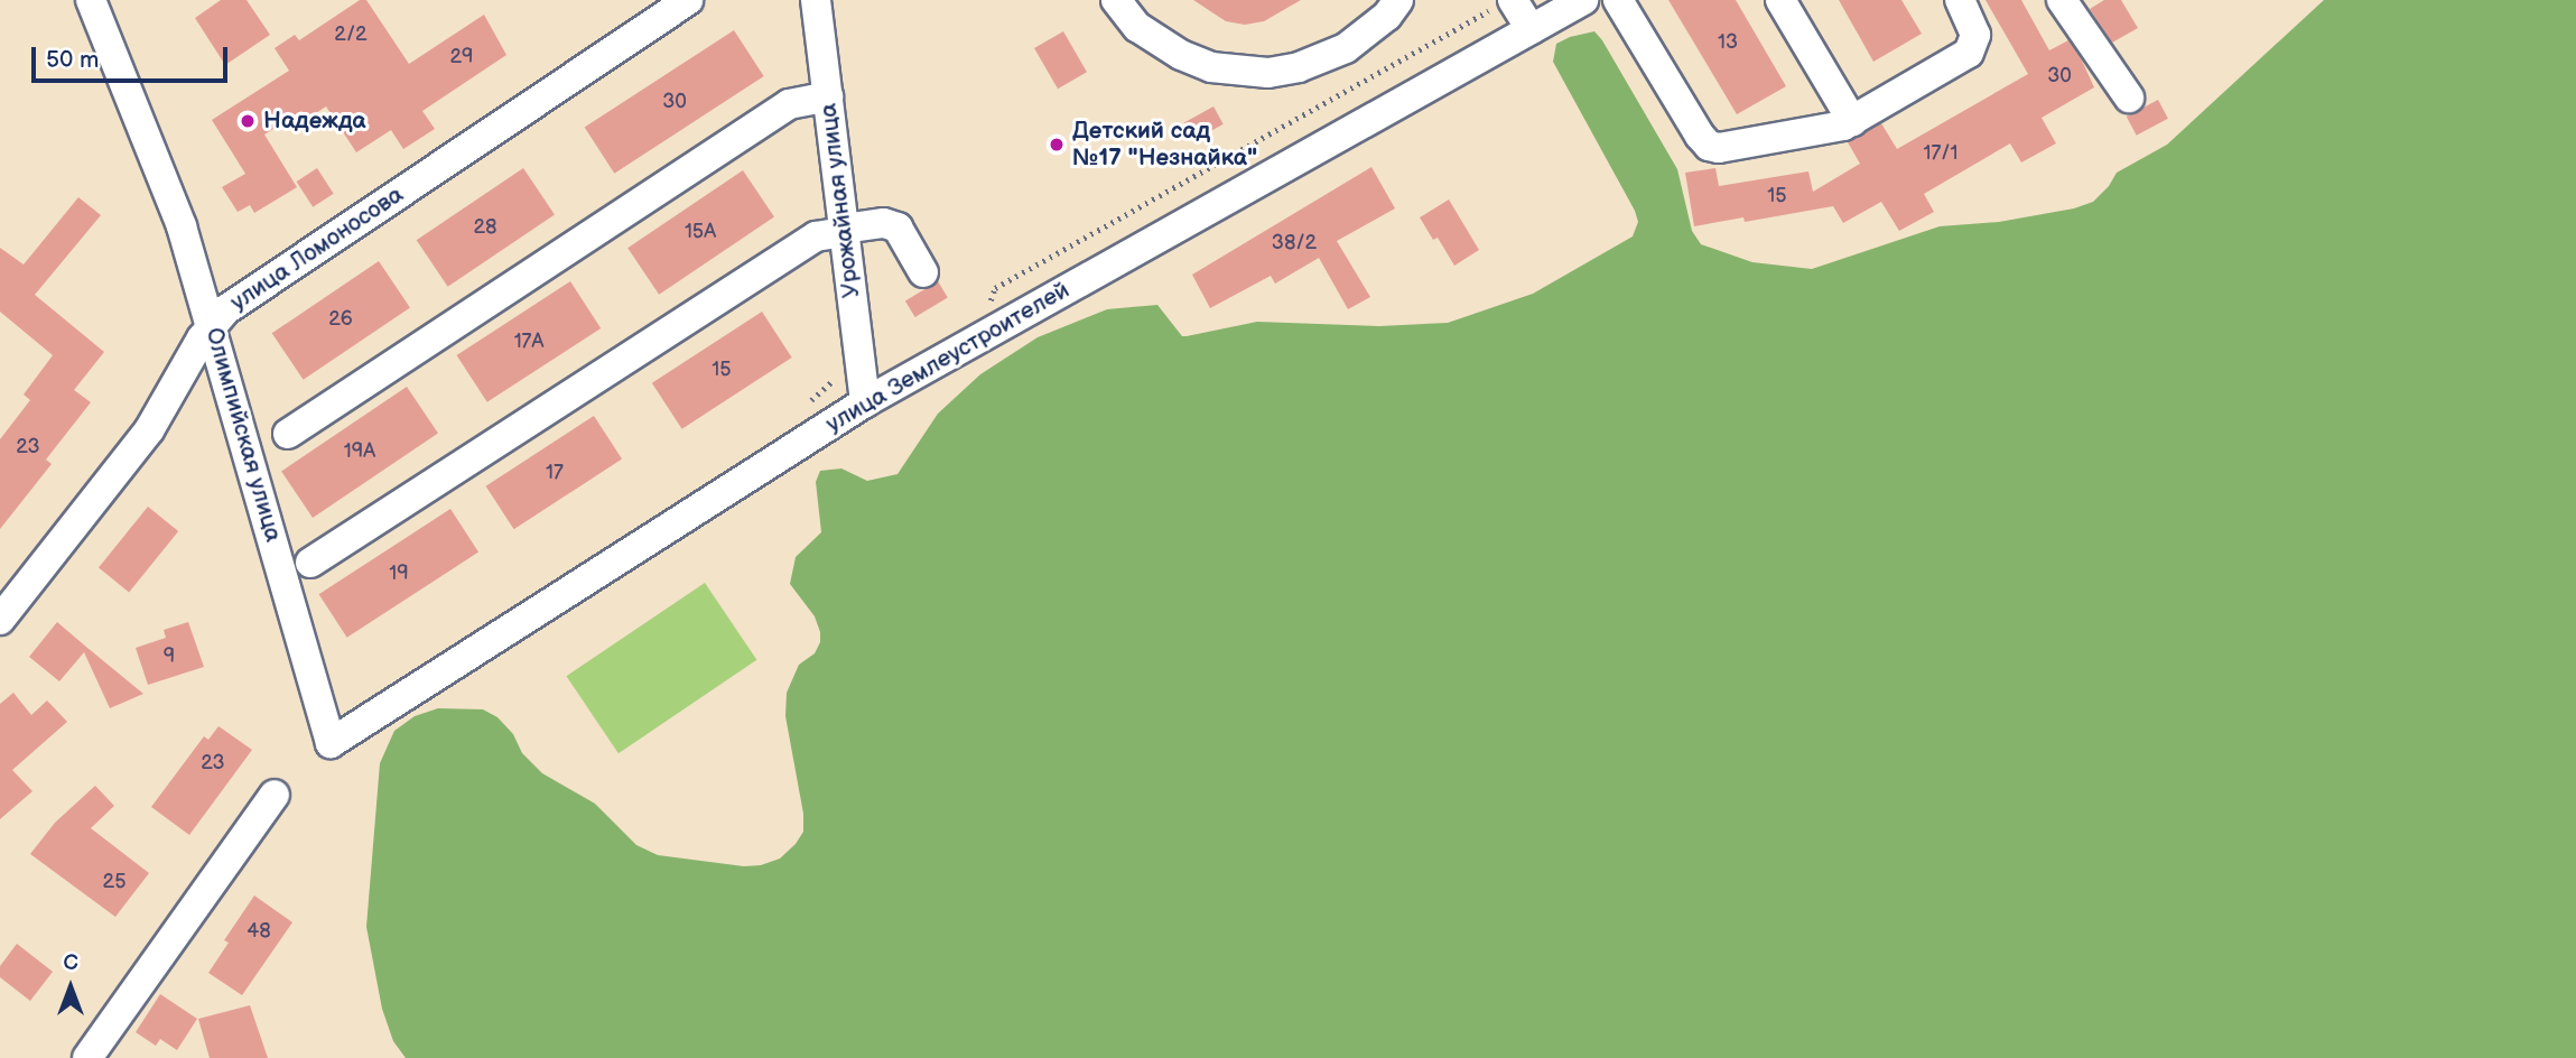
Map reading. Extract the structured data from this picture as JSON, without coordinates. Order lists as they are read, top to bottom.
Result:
{
  "streets": {
    "street": [
      "Урожайная улица",
      "улица Ломоносова",
      "улица Землеустроителей",
      "Олимпийская улица"
    ]
  },
  "crossings": [
    ["Урожайная улица", "улица Землеустроителей"],
    ["улица Ломоносова", "Олимпийская улица"],
    ["улица Землеустроителей", "Олимпийская улица"]
  ],
  "places": ["Надежда", "Детский сад №17 \"Незнайка\""],
  "house_numbers": [
    "2/2",
    "13",
    "29",
    "30",
    "30",
    "17/1",
    "15",
    "28",
    "15А",
    "38/2",
    "26",
    "17А",
    "15",
    "23",
    "19А",
    "17",
    "19",
    "9",
    "23",
    "25",
    "48"
  ],
  "scale_bar": "50 m",
  "north": "top"
}
